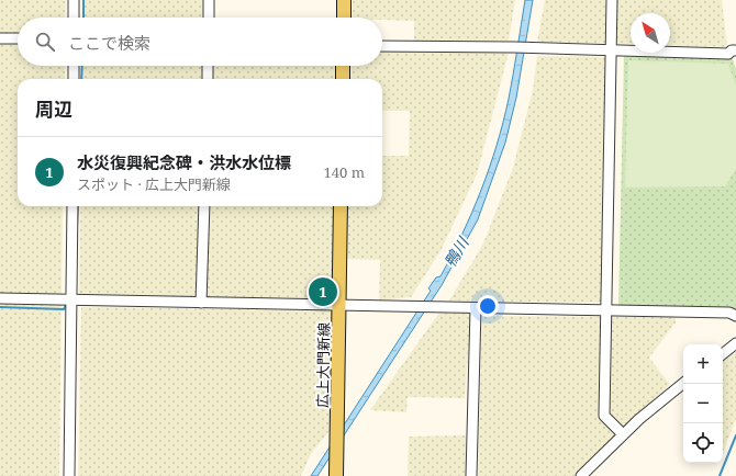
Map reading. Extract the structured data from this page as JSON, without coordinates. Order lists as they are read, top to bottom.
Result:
{
  "streets": {
    "main road": ["広上大門新線"]
  },
  "water": ["鴨川"],
  "north": "top left",
  "page": {
    "search": "ここで検索",
    "heading": "周辺",
    "list": [
      {
        "mark": "1",
        "name": "水災復興紀念碑・洪水水位標",
        "note": "スポット · 広上大門新線",
        "value": "140 m"
      }
    ],
    "pins": "1",
    "map_buttons": ["+", "−"]
  }
}
